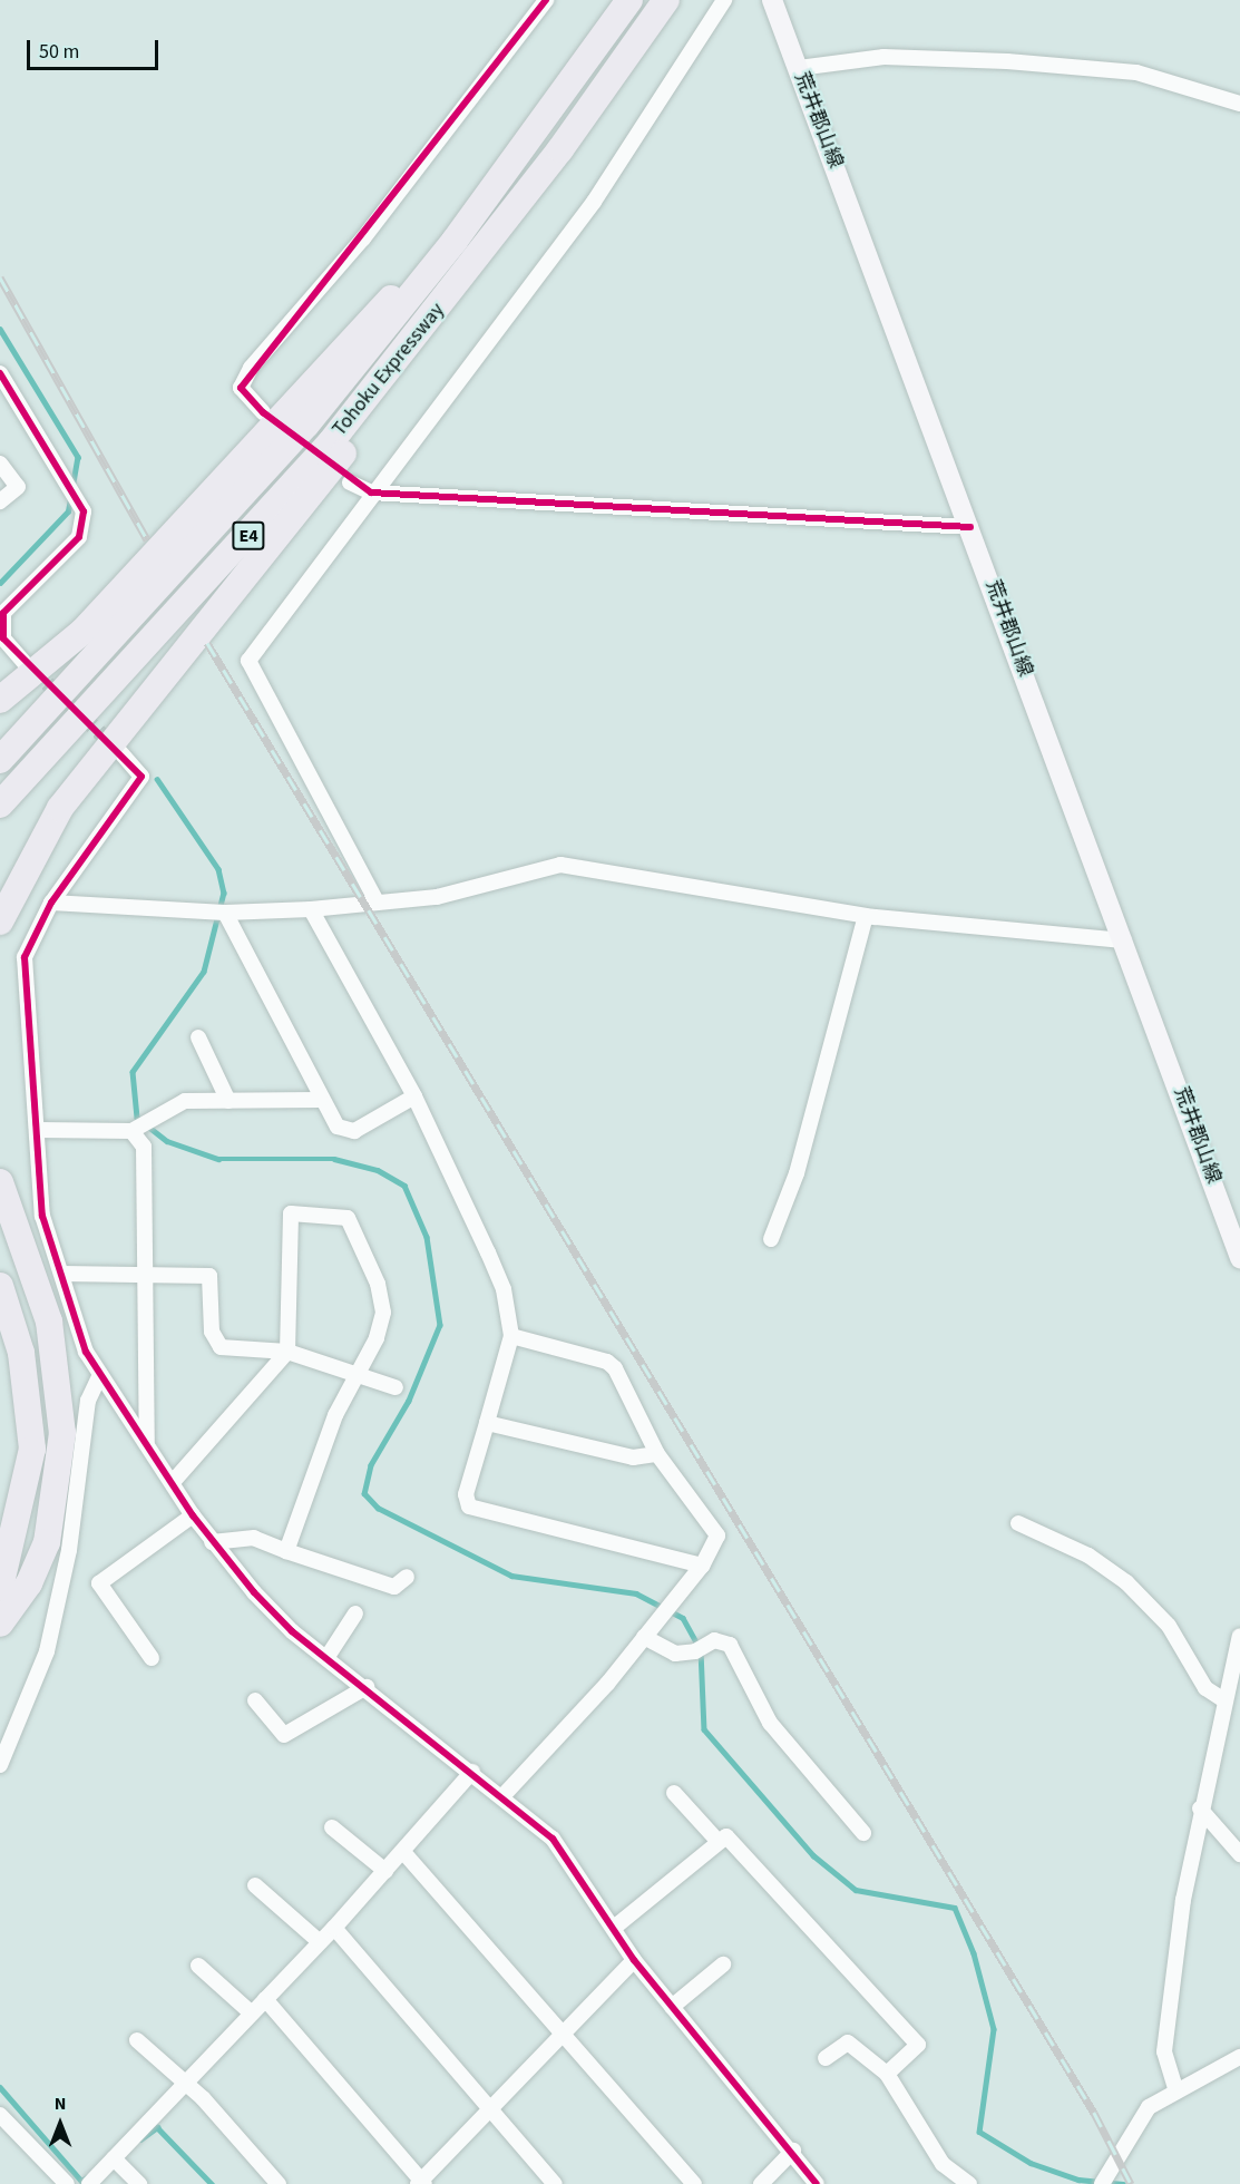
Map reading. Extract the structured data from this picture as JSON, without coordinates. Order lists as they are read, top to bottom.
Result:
{
  "streets": {
    "highway": ["Tohoku Expressway", "E4"],
    "main road": ["荒井郡山線"]
  },
  "scale_bar": "50 m",
  "north": "top"
}
